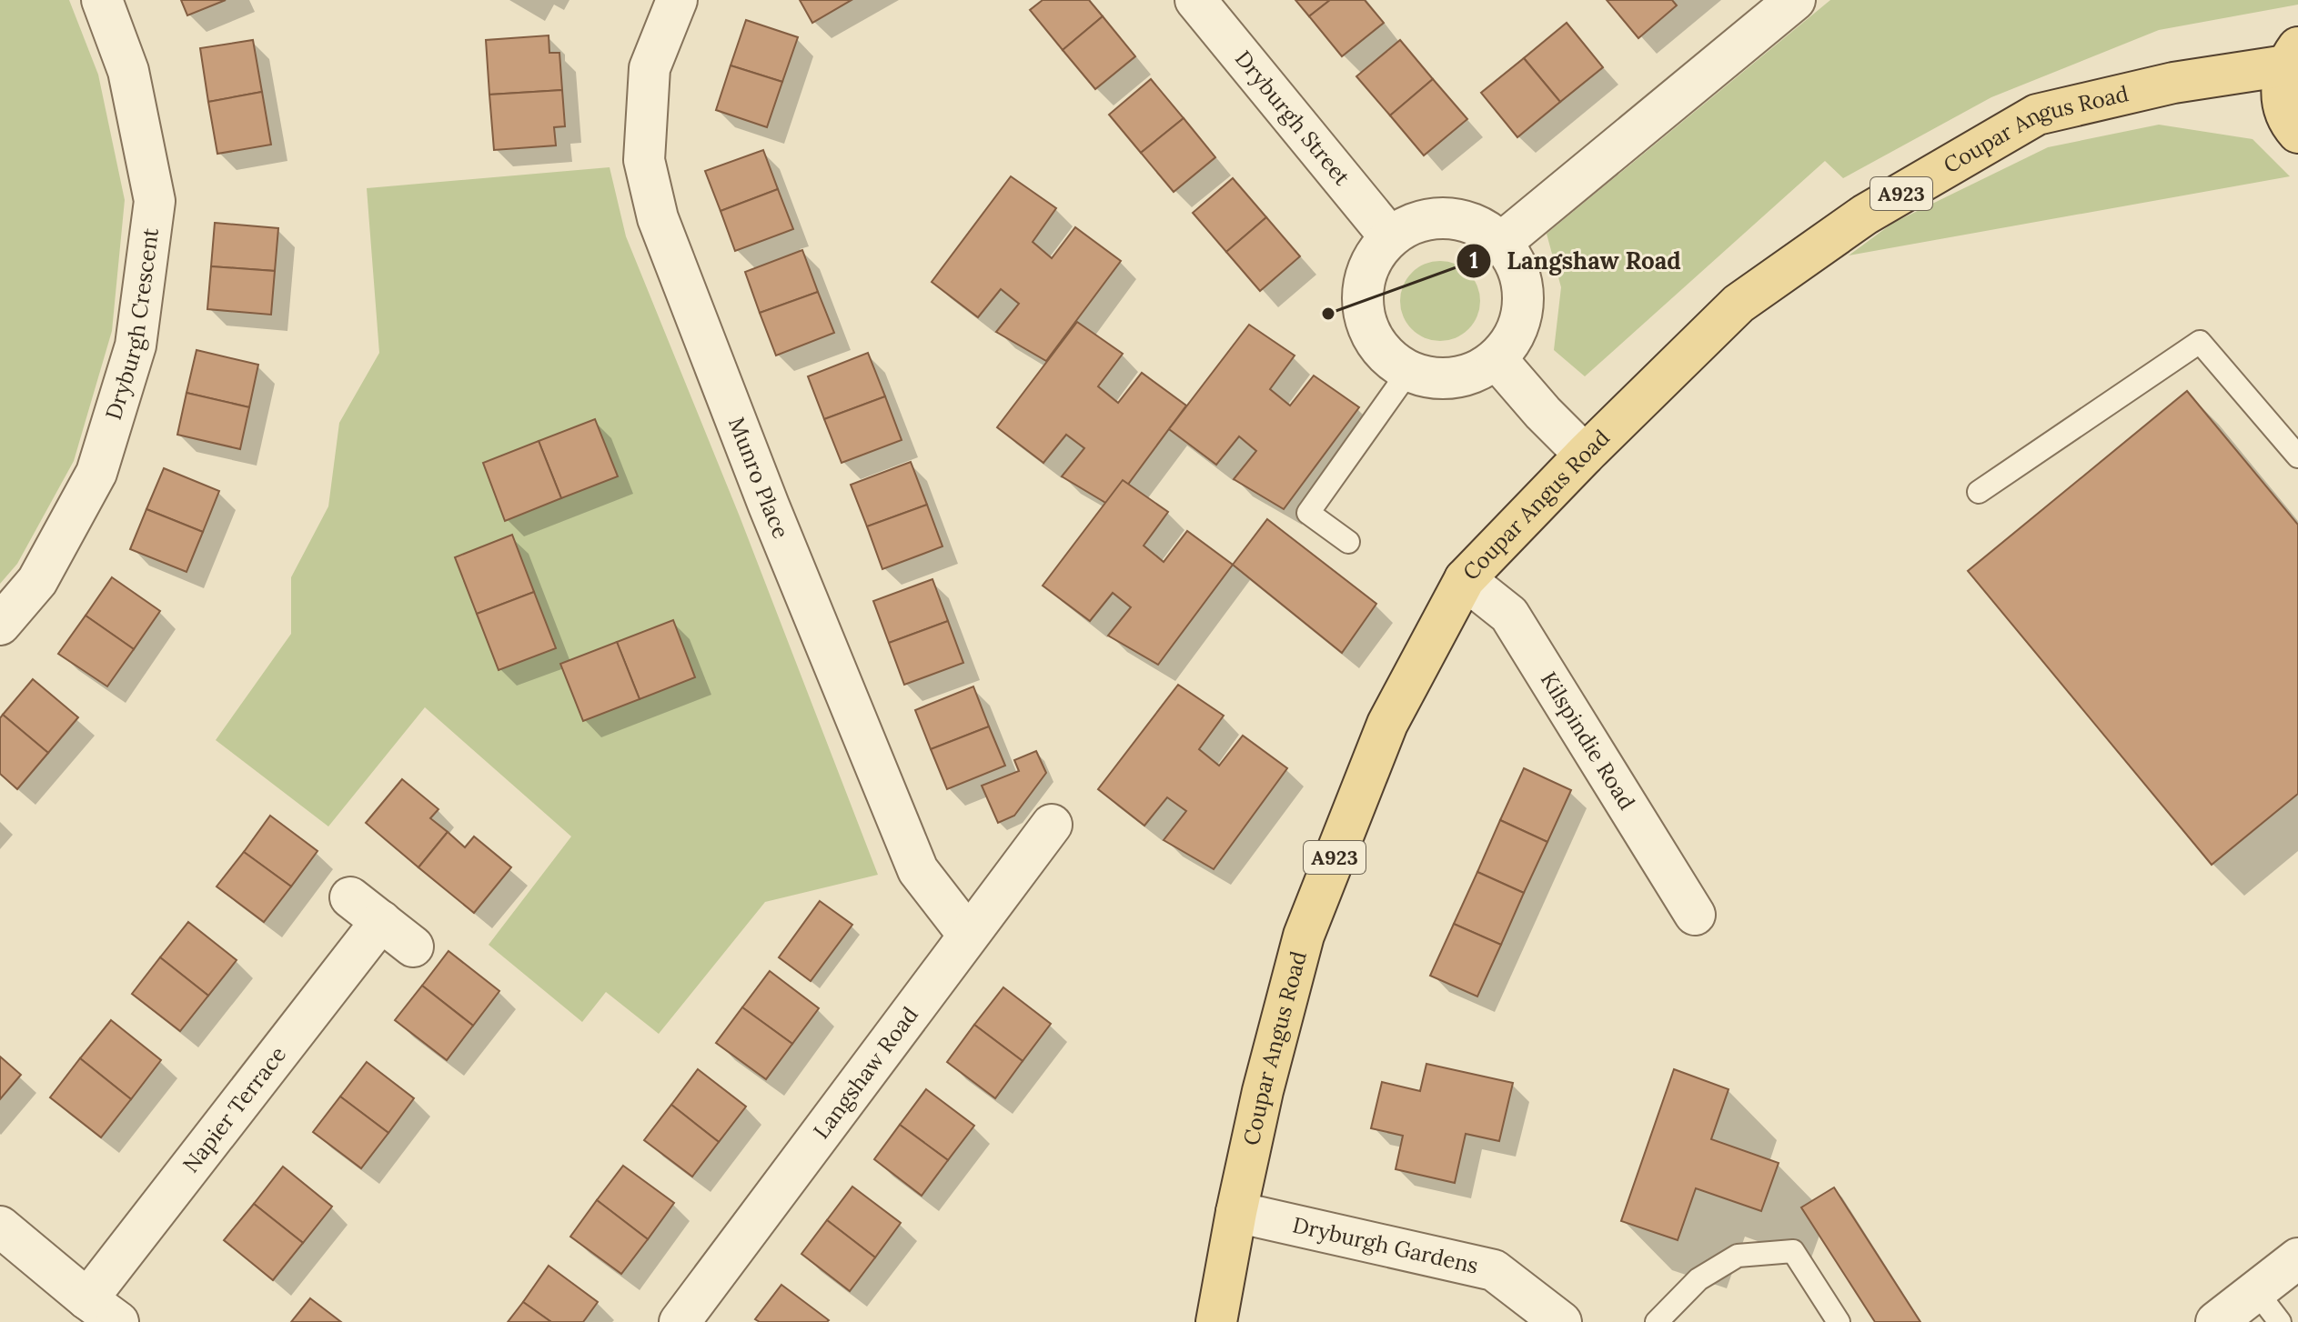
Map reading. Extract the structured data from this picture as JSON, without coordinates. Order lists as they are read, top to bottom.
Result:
{
  "streets": {
    "main road": ["Coupar Angus Road", "A923"],
    "street": [
      "Dryburgh Street",
      "Dryburgh Crescent",
      "Munro Place",
      "Kilspindie Road",
      "Langshaw Road",
      "Napier Terrace",
      "Dryburgh Gardens"
    ]
  },
  "crossings": [
    ["Coupar Angus Road", "Kilspindie Road"],
    ["Coupar Angus Road", "Dryburgh Gardens"],
    ["Munro Place", "Langshaw Road"]
  ],
  "places": ["Langshaw Road"]
}
